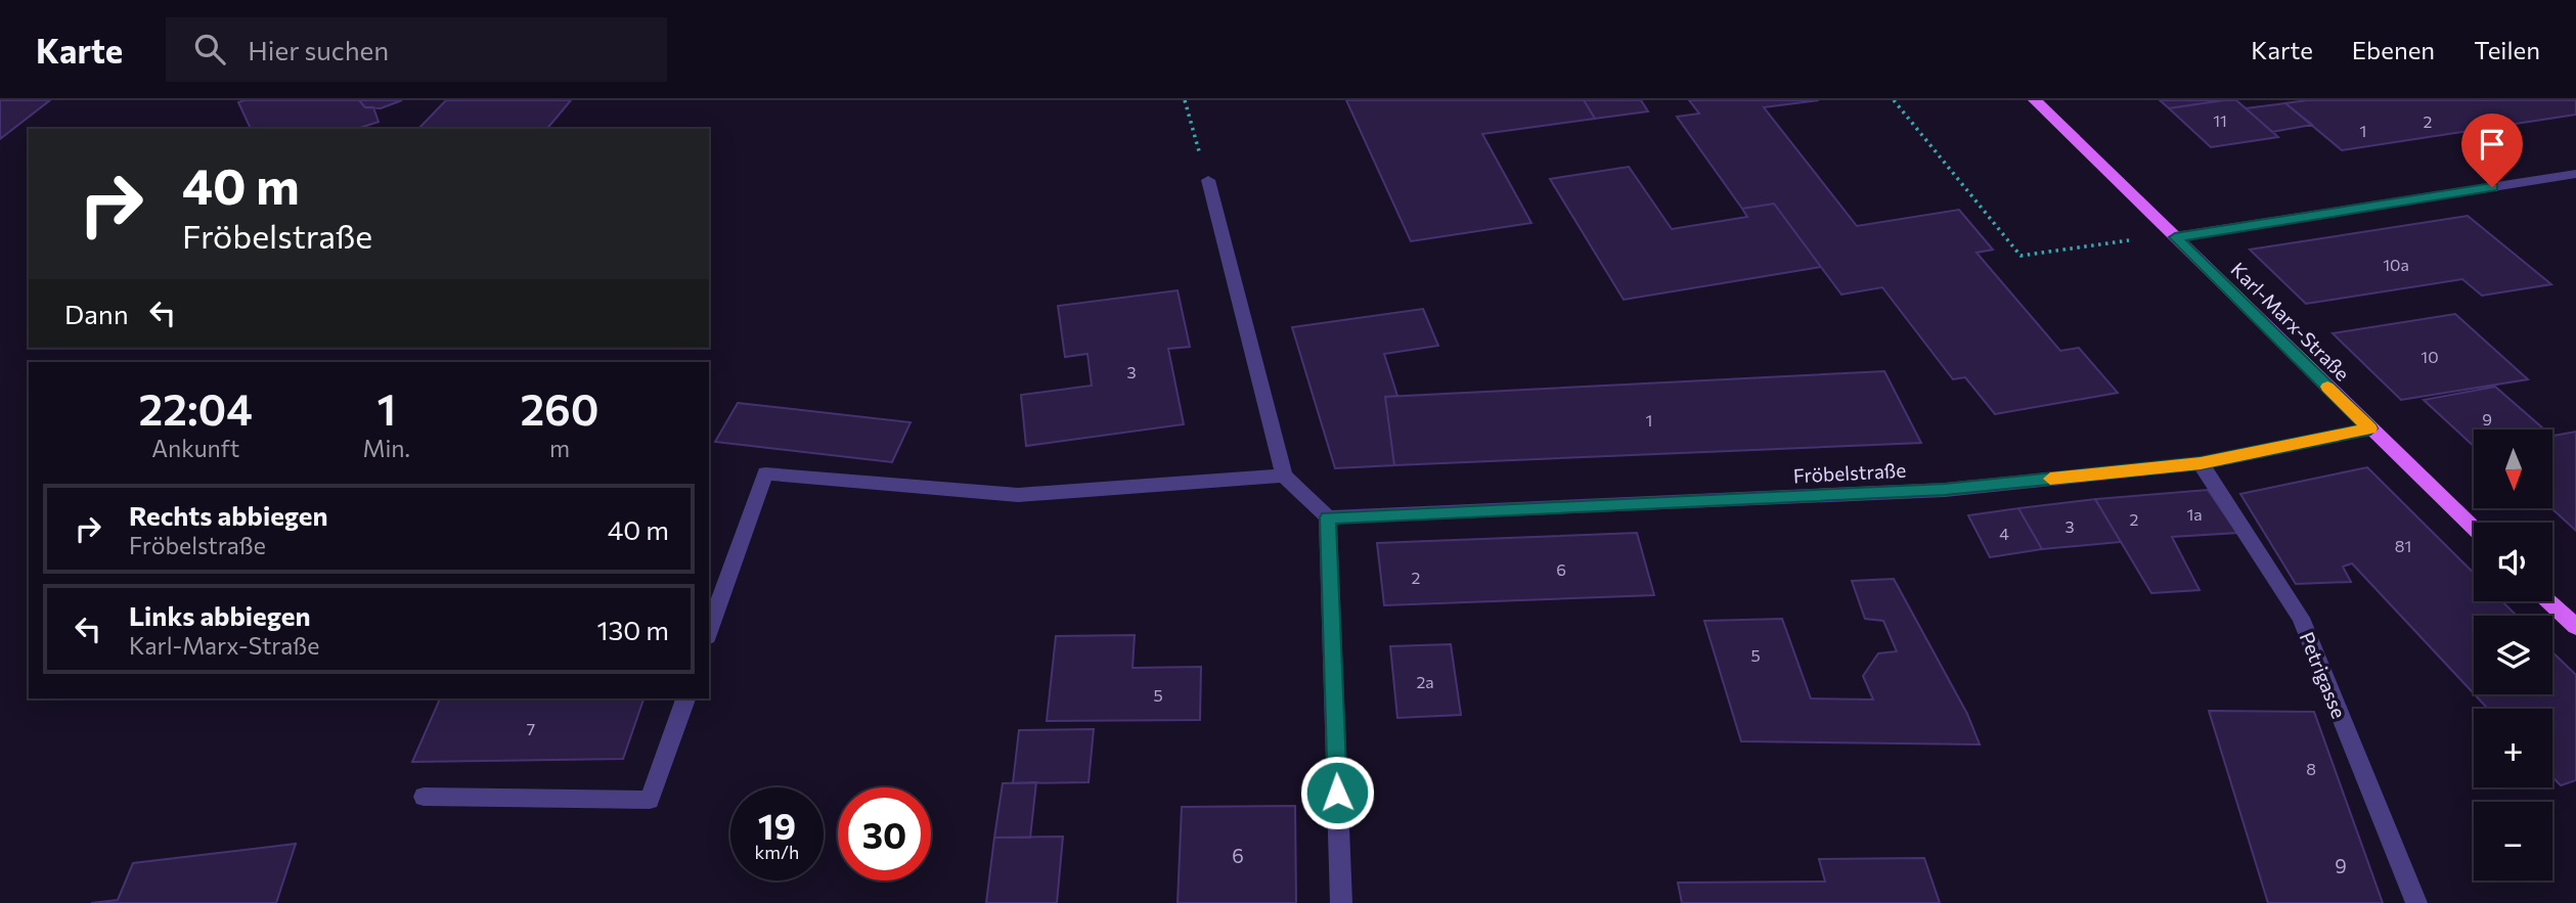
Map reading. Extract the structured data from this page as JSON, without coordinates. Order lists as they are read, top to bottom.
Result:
{
  "streets": {
    "main road": ["Karl-Marx-Straße"],
    "street": ["Fröbelstraße", "Petrigasse"]
  },
  "crossings": [
    ["Karl-Marx-Straße", "Fröbelstraße"],
    ["Fröbelstraße", "Petrigasse"]
  ],
  "house_numbers": [
    "11",
    "2",
    "1",
    "10a",
    "10",
    "3",
    "9",
    "1",
    "1a",
    "2",
    "3",
    "4",
    "81",
    "6",
    "2",
    "5",
    "2a",
    "5",
    "7",
    "8",
    "6",
    "9"
  ],
  "north": "bottom",
  "page": {
    "header": "Karte",
    "search": "Hier suchen",
    "nav": ["Karte", "Ebenen", "Teilen"],
    "turn": ["40 m", "Fröbelstraße"],
    "then": "Dann",
    "eta": [
      "22:04",
      "Ankunft",
      "1",
      "Min.",
      "260",
      "m"
    ],
    "map_buttons": ["+", "−"],
    "list": [
      {
        "name": "Rechts abbiegen",
        "note": "Fröbelstraße",
        "value": "40 m"
      },
      {
        "name": "Links abbiegen",
        "note": "Karl-Marx-Straße",
        "value": "130 m"
      }
    ],
    "speed": "19 km/h",
    "limit": "30"
  }
}
